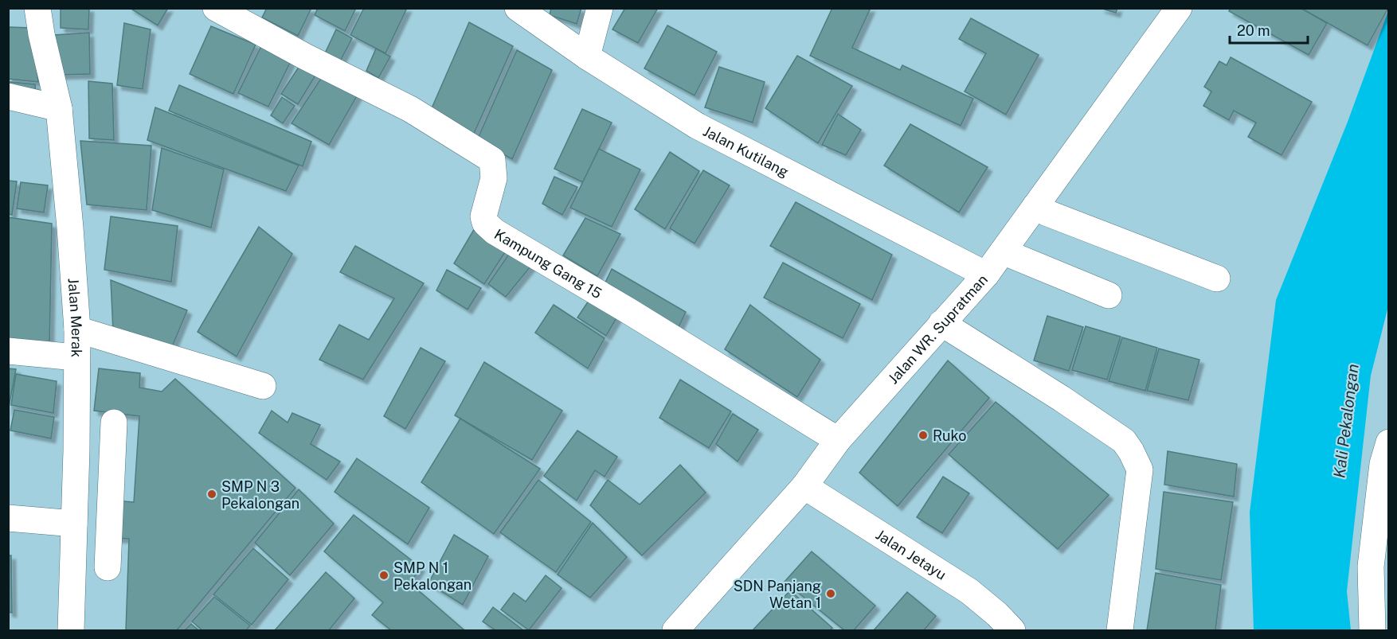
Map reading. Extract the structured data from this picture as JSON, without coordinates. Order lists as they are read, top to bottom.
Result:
{
  "streets": {
    "street": [
      "Jalan Kutilang",
      "Kampung Gang 15",
      "Jalan Merak",
      "Jalan WR. Supratman",
      "Jalan Jetayu"
    ]
  },
  "crossings": [
    ["Jalan Kutilang", "Jalan WR. Supratman"],
    ["Kampung Gang 15", "Jalan WR. Supratman"],
    ["Jalan WR. Supratman", "Jalan Jetayu"]
  ],
  "water": ["Kali Pekalongan"],
  "places": [
    "Ruko",
    "SMP N 3 Pekalongan",
    "SMP N 1 Pekalongan",
    "SDN Panjang Wetan 1"
  ],
  "scale_bar": "20 m"
}
